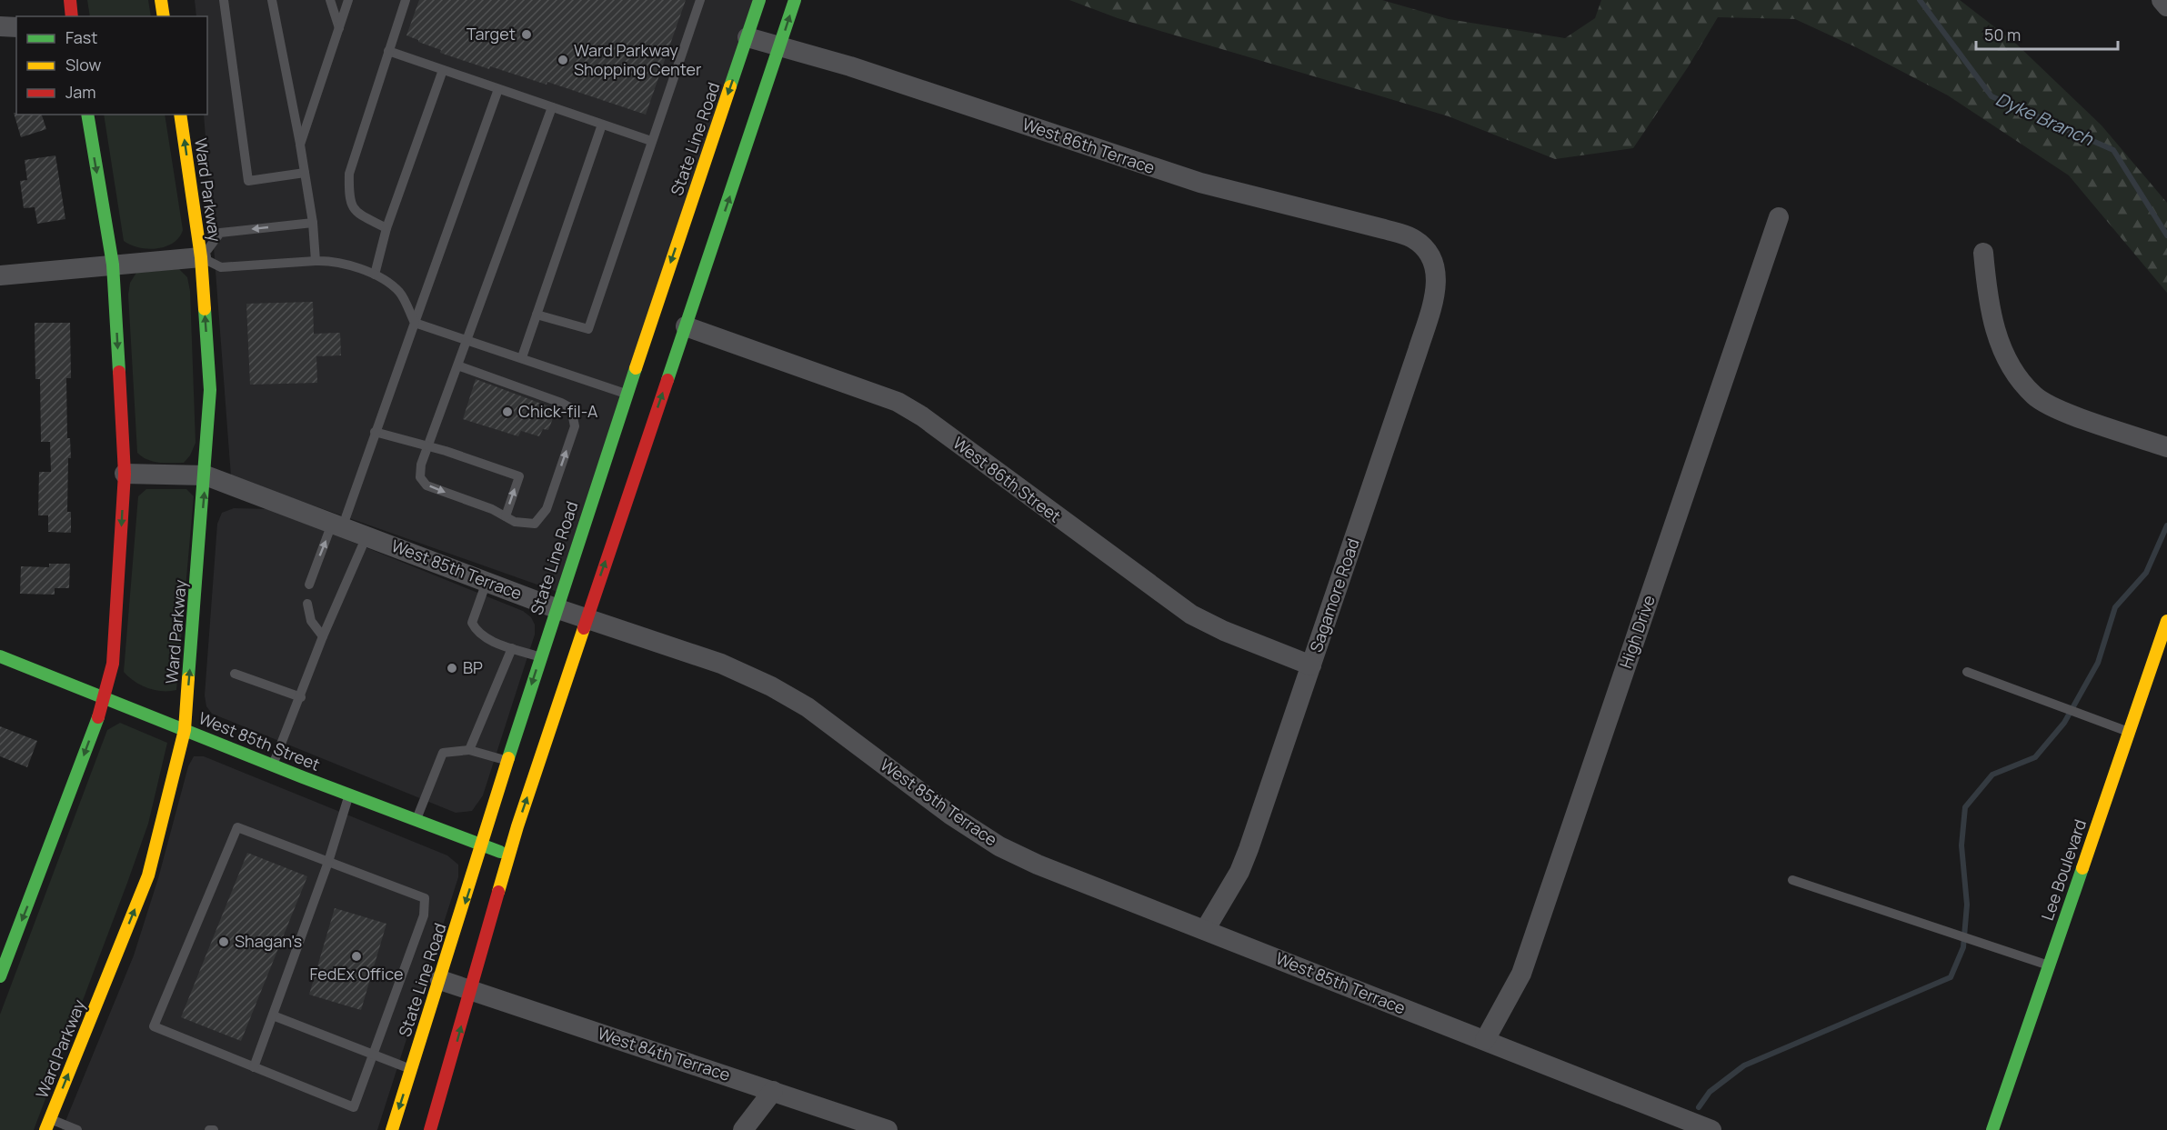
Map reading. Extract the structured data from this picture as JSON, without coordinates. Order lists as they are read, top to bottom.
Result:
{
  "streets": {
    "main road": [
      "State Line Road",
      "Ward Parkway",
      "West 85th Street",
      "Lee Boulevard"
    ],
    "street": [
      "West 86th Terrace",
      "West 86th Street",
      "West 85th Terrace",
      "Sagamore Road",
      "High Drive",
      "West 84th Terrace"
    ]
  },
  "crossings": [
    ["State Line Road", "West 86th Terrace"],
    ["State Line Road", "West 85th Terrace"],
    ["State Line Road", "West 85th Street"],
    ["State Line Road", "West 84th Terrace"],
    ["West 86th Terrace", "Sagamore Road"],
    ["Ward Parkway", "West 85th Terrace"],
    ["Ward Parkway", "West 85th Street"],
    ["West 86th Street", "Sagamore Road"],
    ["West 85th Terrace", "Sagamore Road"],
    ["West 85th Terrace", "High Drive"]
  ],
  "water": ["Dyke Branch"],
  "places": [
    "Target",
    "Ward Parkway Shopping Center",
    "Chick-fil-A",
    "BP",
    "Shagan's",
    "FedEx Office"
  ],
  "legend": ["Fast", "Slow", "Jam"],
  "scale_bar": "50 m"
}
